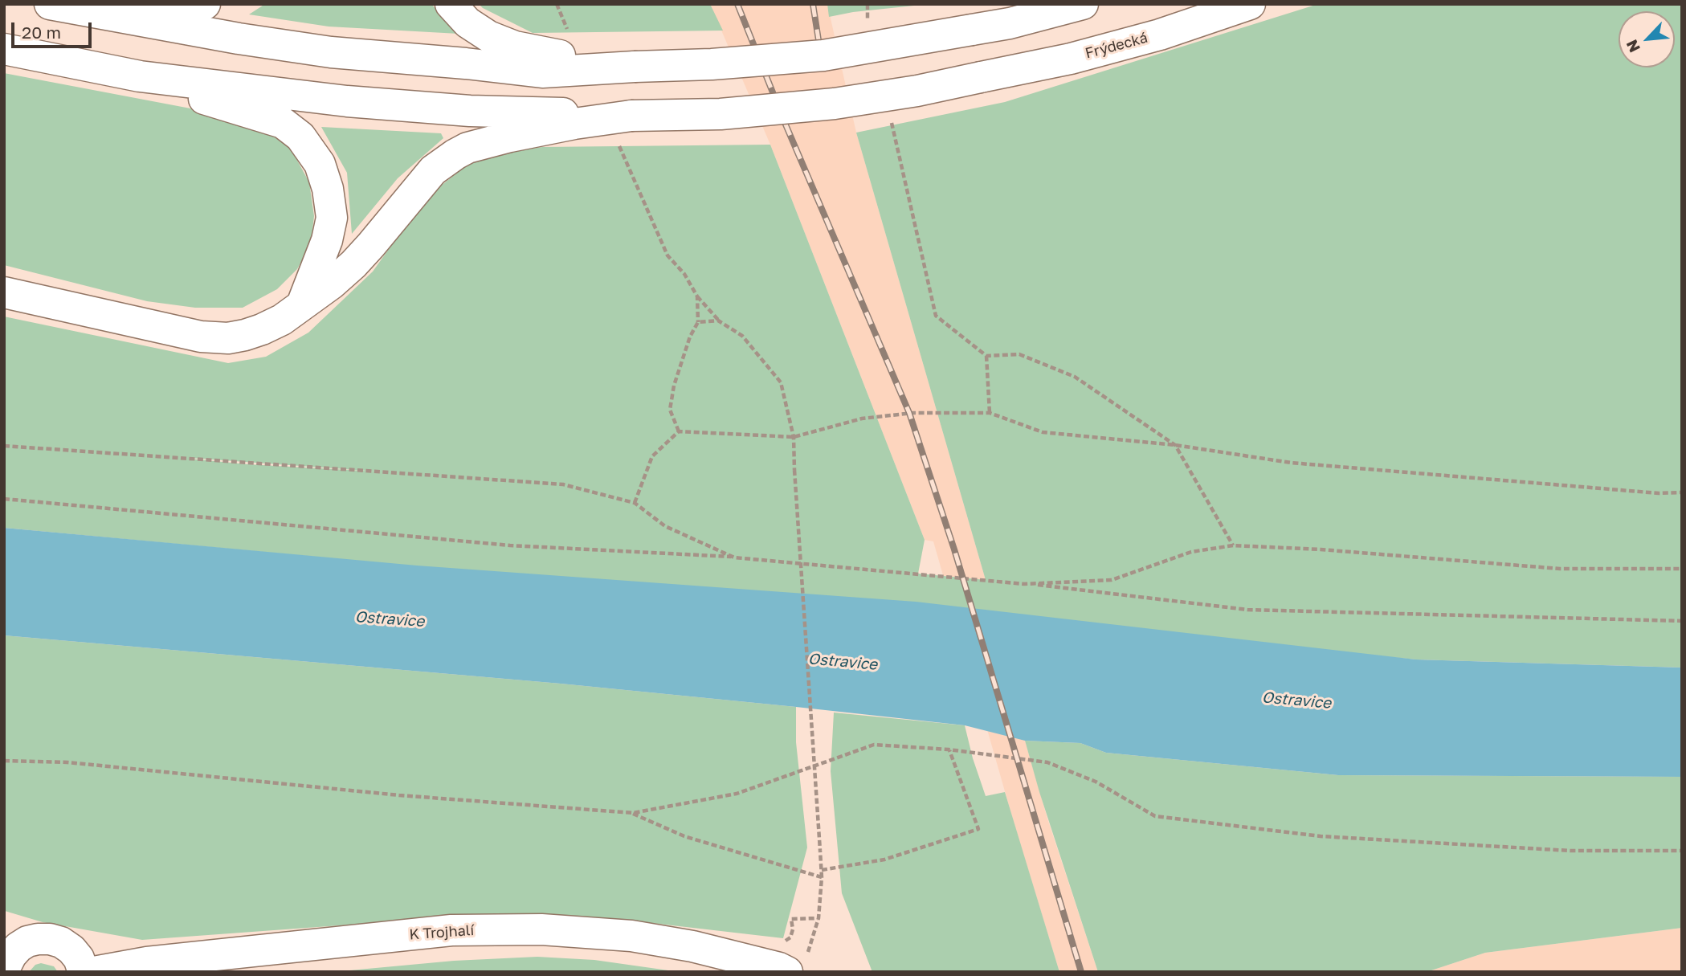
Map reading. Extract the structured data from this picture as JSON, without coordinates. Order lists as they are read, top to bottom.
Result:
{
  "streets": {
    "main road": ["Frýdecká", "K Trojhalí"]
  },
  "water": ["Ostravice"],
  "scale_bar": "20 m",
  "north": "bottom left"
}
